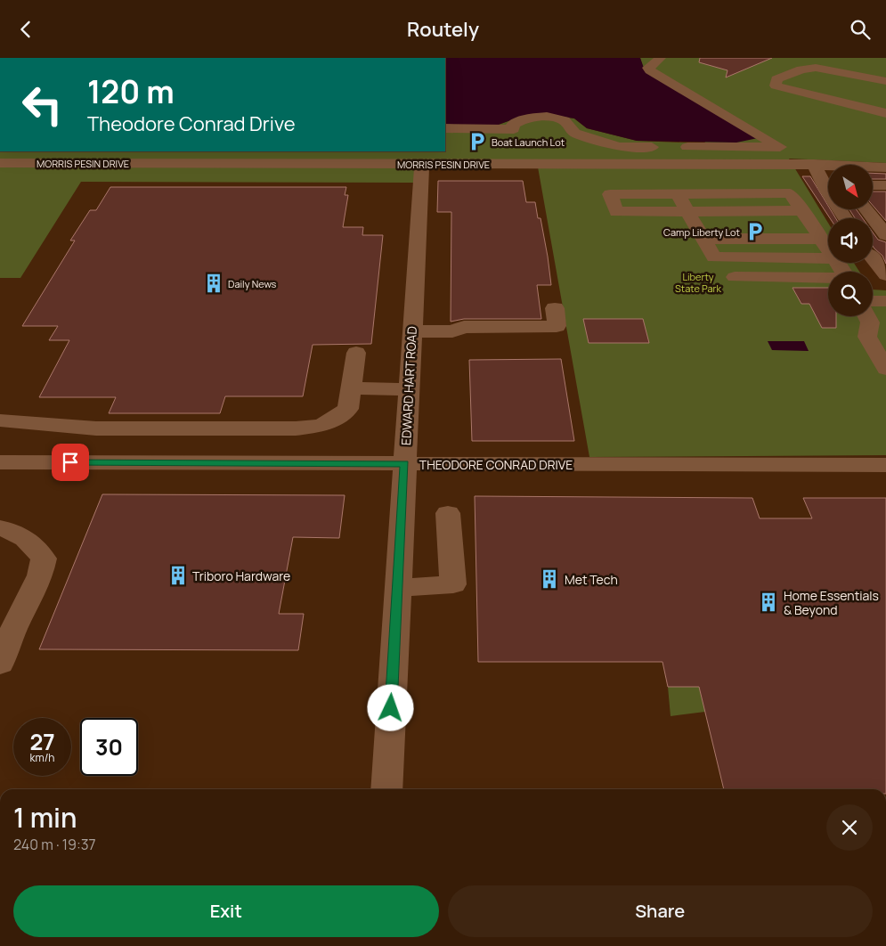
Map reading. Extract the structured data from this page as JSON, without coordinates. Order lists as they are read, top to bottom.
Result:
{
  "streets": {
    "street": ["MORRIS PESIN DRIVE", "EDWARD HART ROAD", "THEODORE CONRAD DRIVE"]
  },
  "crossings": [
    ["MORRIS PESIN DRIVE", "EDWARD HART ROAD"],
    ["EDWARD HART ROAD", "THEODORE CONRAD DRIVE"]
  ],
  "parks": ["Liberty State Park"],
  "places": {
    "parking": ["Boat Launch Lot", "Camp Liberty Lot"],
    "building": [
      "Daily News",
      "Triboro Hardware",
      "Met Tech",
      "Home Essentials & Beyond"
    ]
  },
  "north": "bottom right",
  "page": {
    "header": "Routely",
    "turn": ["120 m", "Theodore Conrad Drive"],
    "speed": "27 km/h",
    "limit": "30",
    "heading": ["1 min", "240 m · 19:37"],
    "buttons": ["Exit", "Share"]
  }
}
